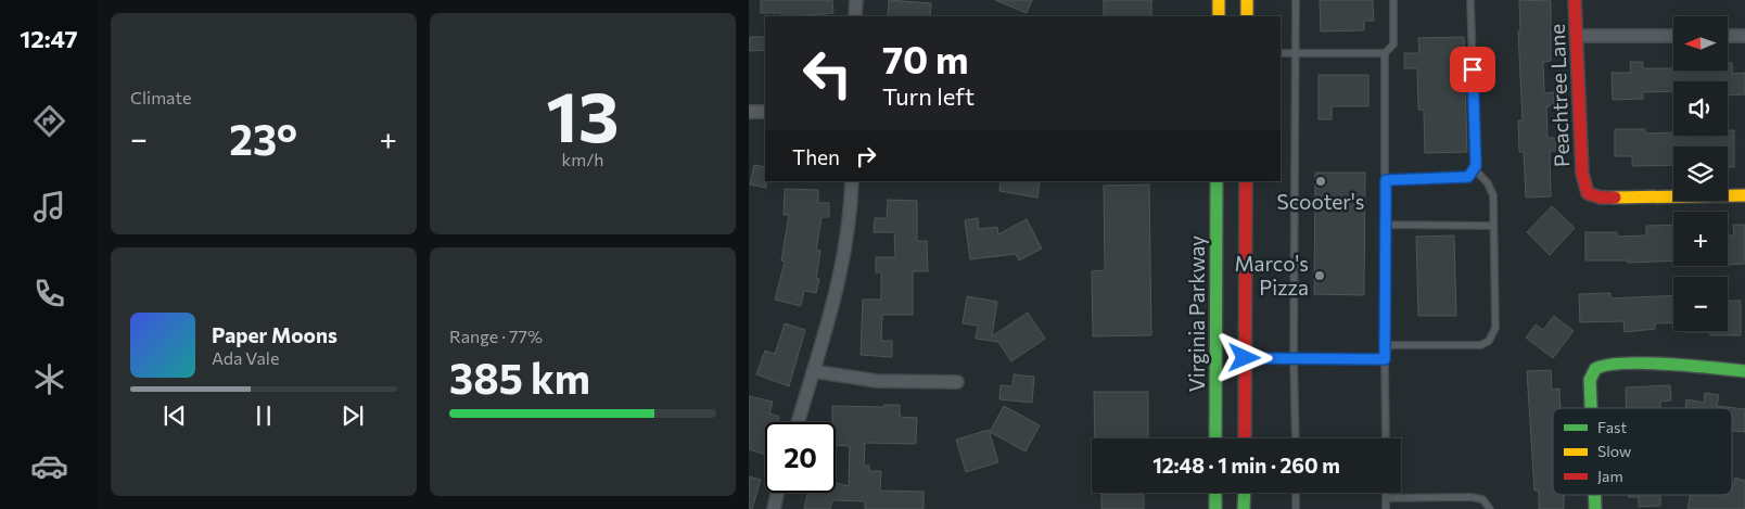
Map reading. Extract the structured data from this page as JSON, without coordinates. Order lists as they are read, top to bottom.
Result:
{
  "streets": {
    "street": ["Peachtree Lane", "Virginia Parkway"]
  },
  "places": ["Scooter's", "Marco's Pizza"],
  "legend": ["Fast", "Slow", "Jam"],
  "north": "left",
  "page": {
    "tabs": "12:47",
    "tile": [
      "Climate",
      ["13", "km/h"],
      ["Range · 77%", "385 km"]
    ],
    "map_buttons": ["+", "−"],
    "turn": ["70 m", "Turn left"],
    "heat": ["−", "23°", "+"],
    "then": "Then",
    "song": ["Paper Moons", "Ada Vale"],
    "limit": "20",
    "trip": "12:48 · 1 min · 260 m"
  }
}
